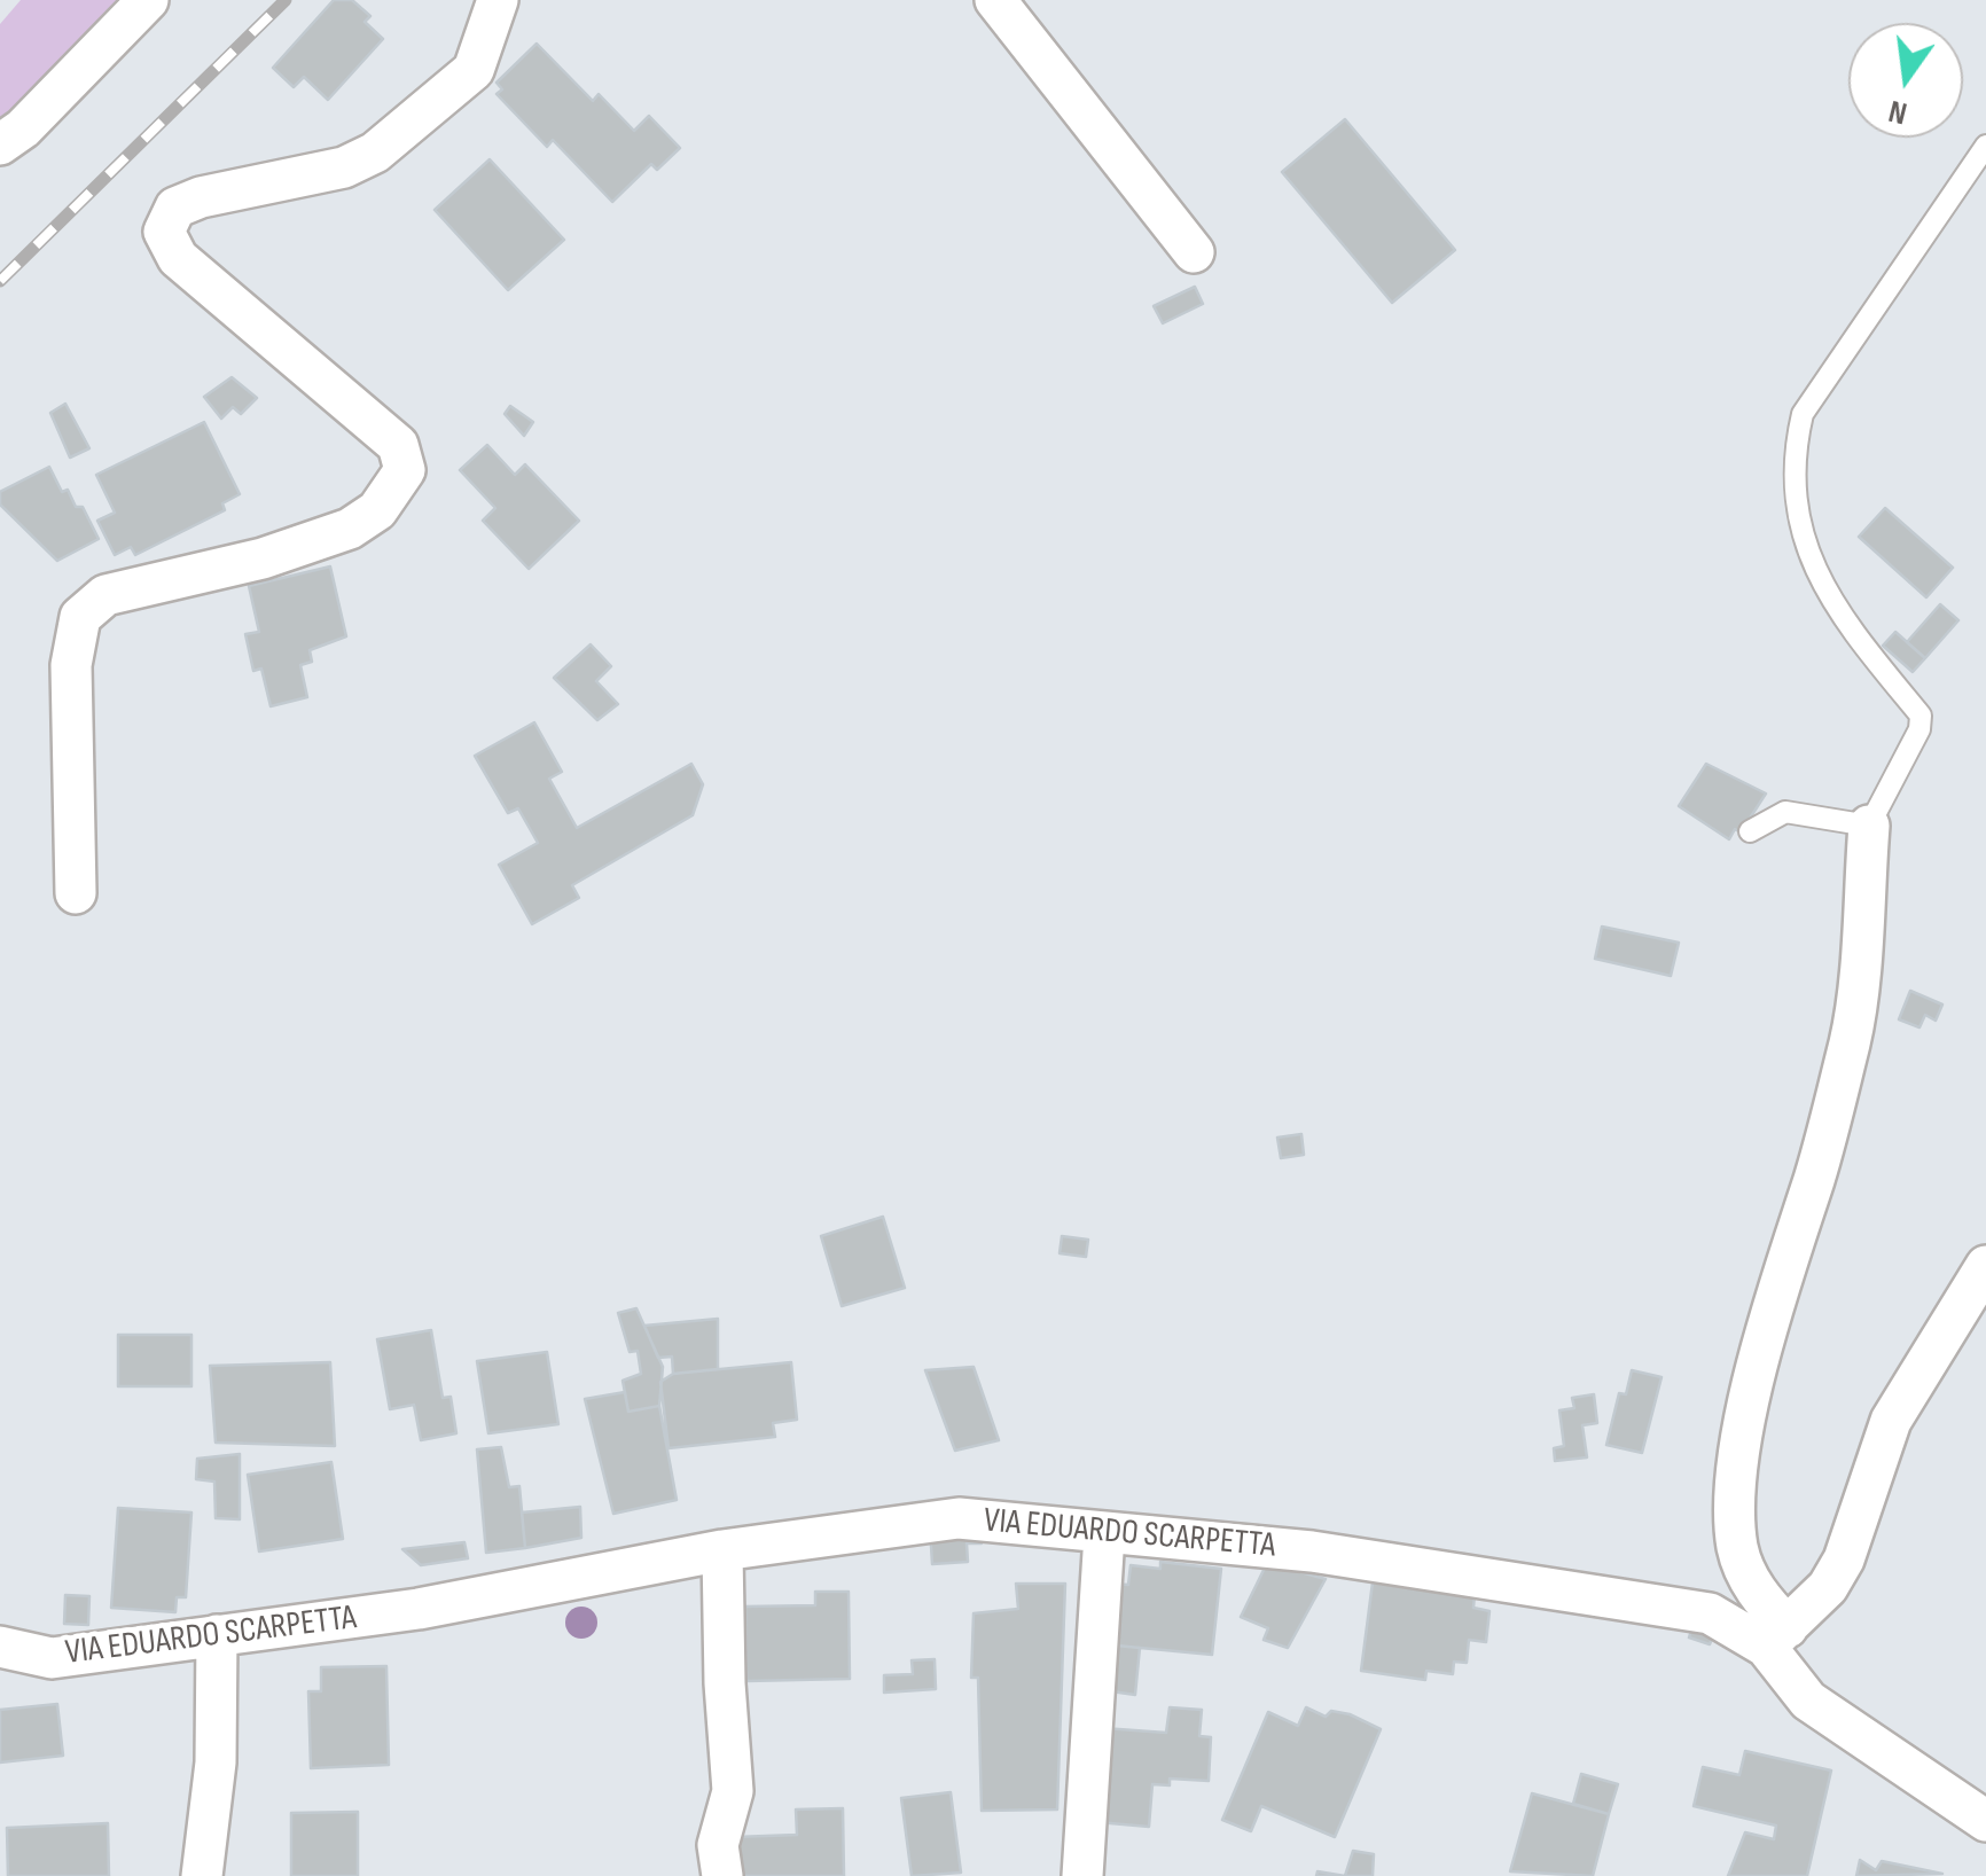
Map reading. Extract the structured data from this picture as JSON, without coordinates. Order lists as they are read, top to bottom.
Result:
{
  "streets": {
    "street": ["VIA EDUARDO SCARPETTA"]
  },
  "north": "bottom"
}
